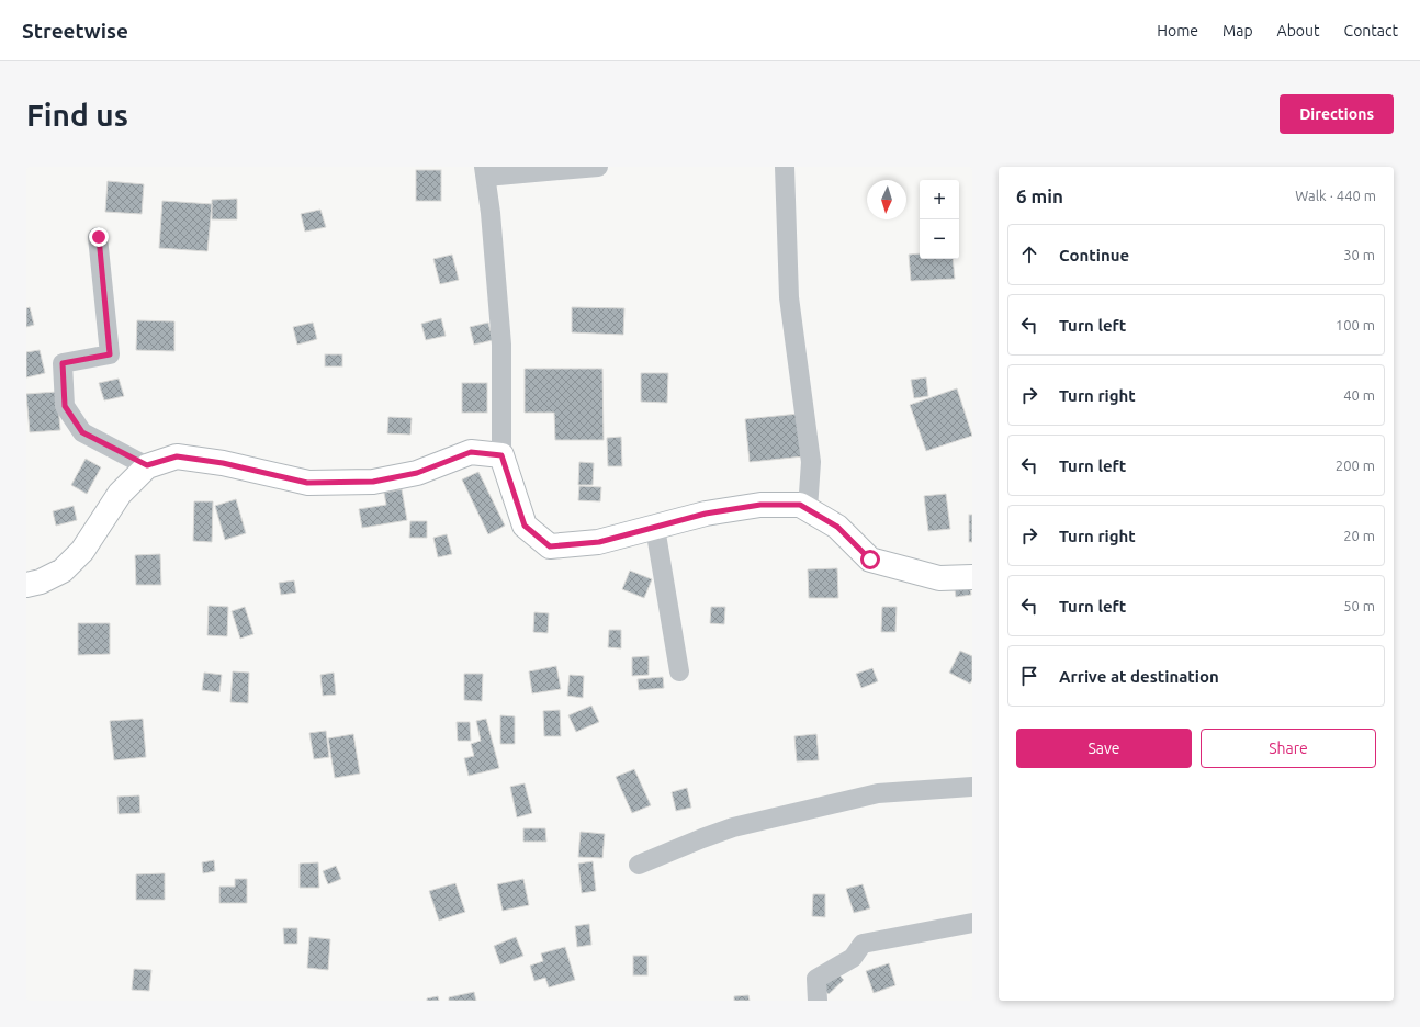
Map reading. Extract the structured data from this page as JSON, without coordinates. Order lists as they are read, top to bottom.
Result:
{
  "north": "bottom",
  "page": {
    "header": "Streetwise",
    "nav": [
      "Home",
      "Map",
      "About",
      "Contact"
    ],
    "buttons": [
      "Directions",
      ["Save", "Share"]
    ],
    "title": "Find us",
    "heading": ["6 min", "Walk · 440 m"],
    "map_buttons": ["+", "−"],
    "list": [
      ["Continue", "30 m"],
      ["Turn left", "100 m"],
      ["Turn right", "40 m"],
      ["Turn left", "200 m"],
      ["Turn right", "20 m"],
      ["Turn left", "50 m"],
      "Arrive at destination"
    ]
  }
}
